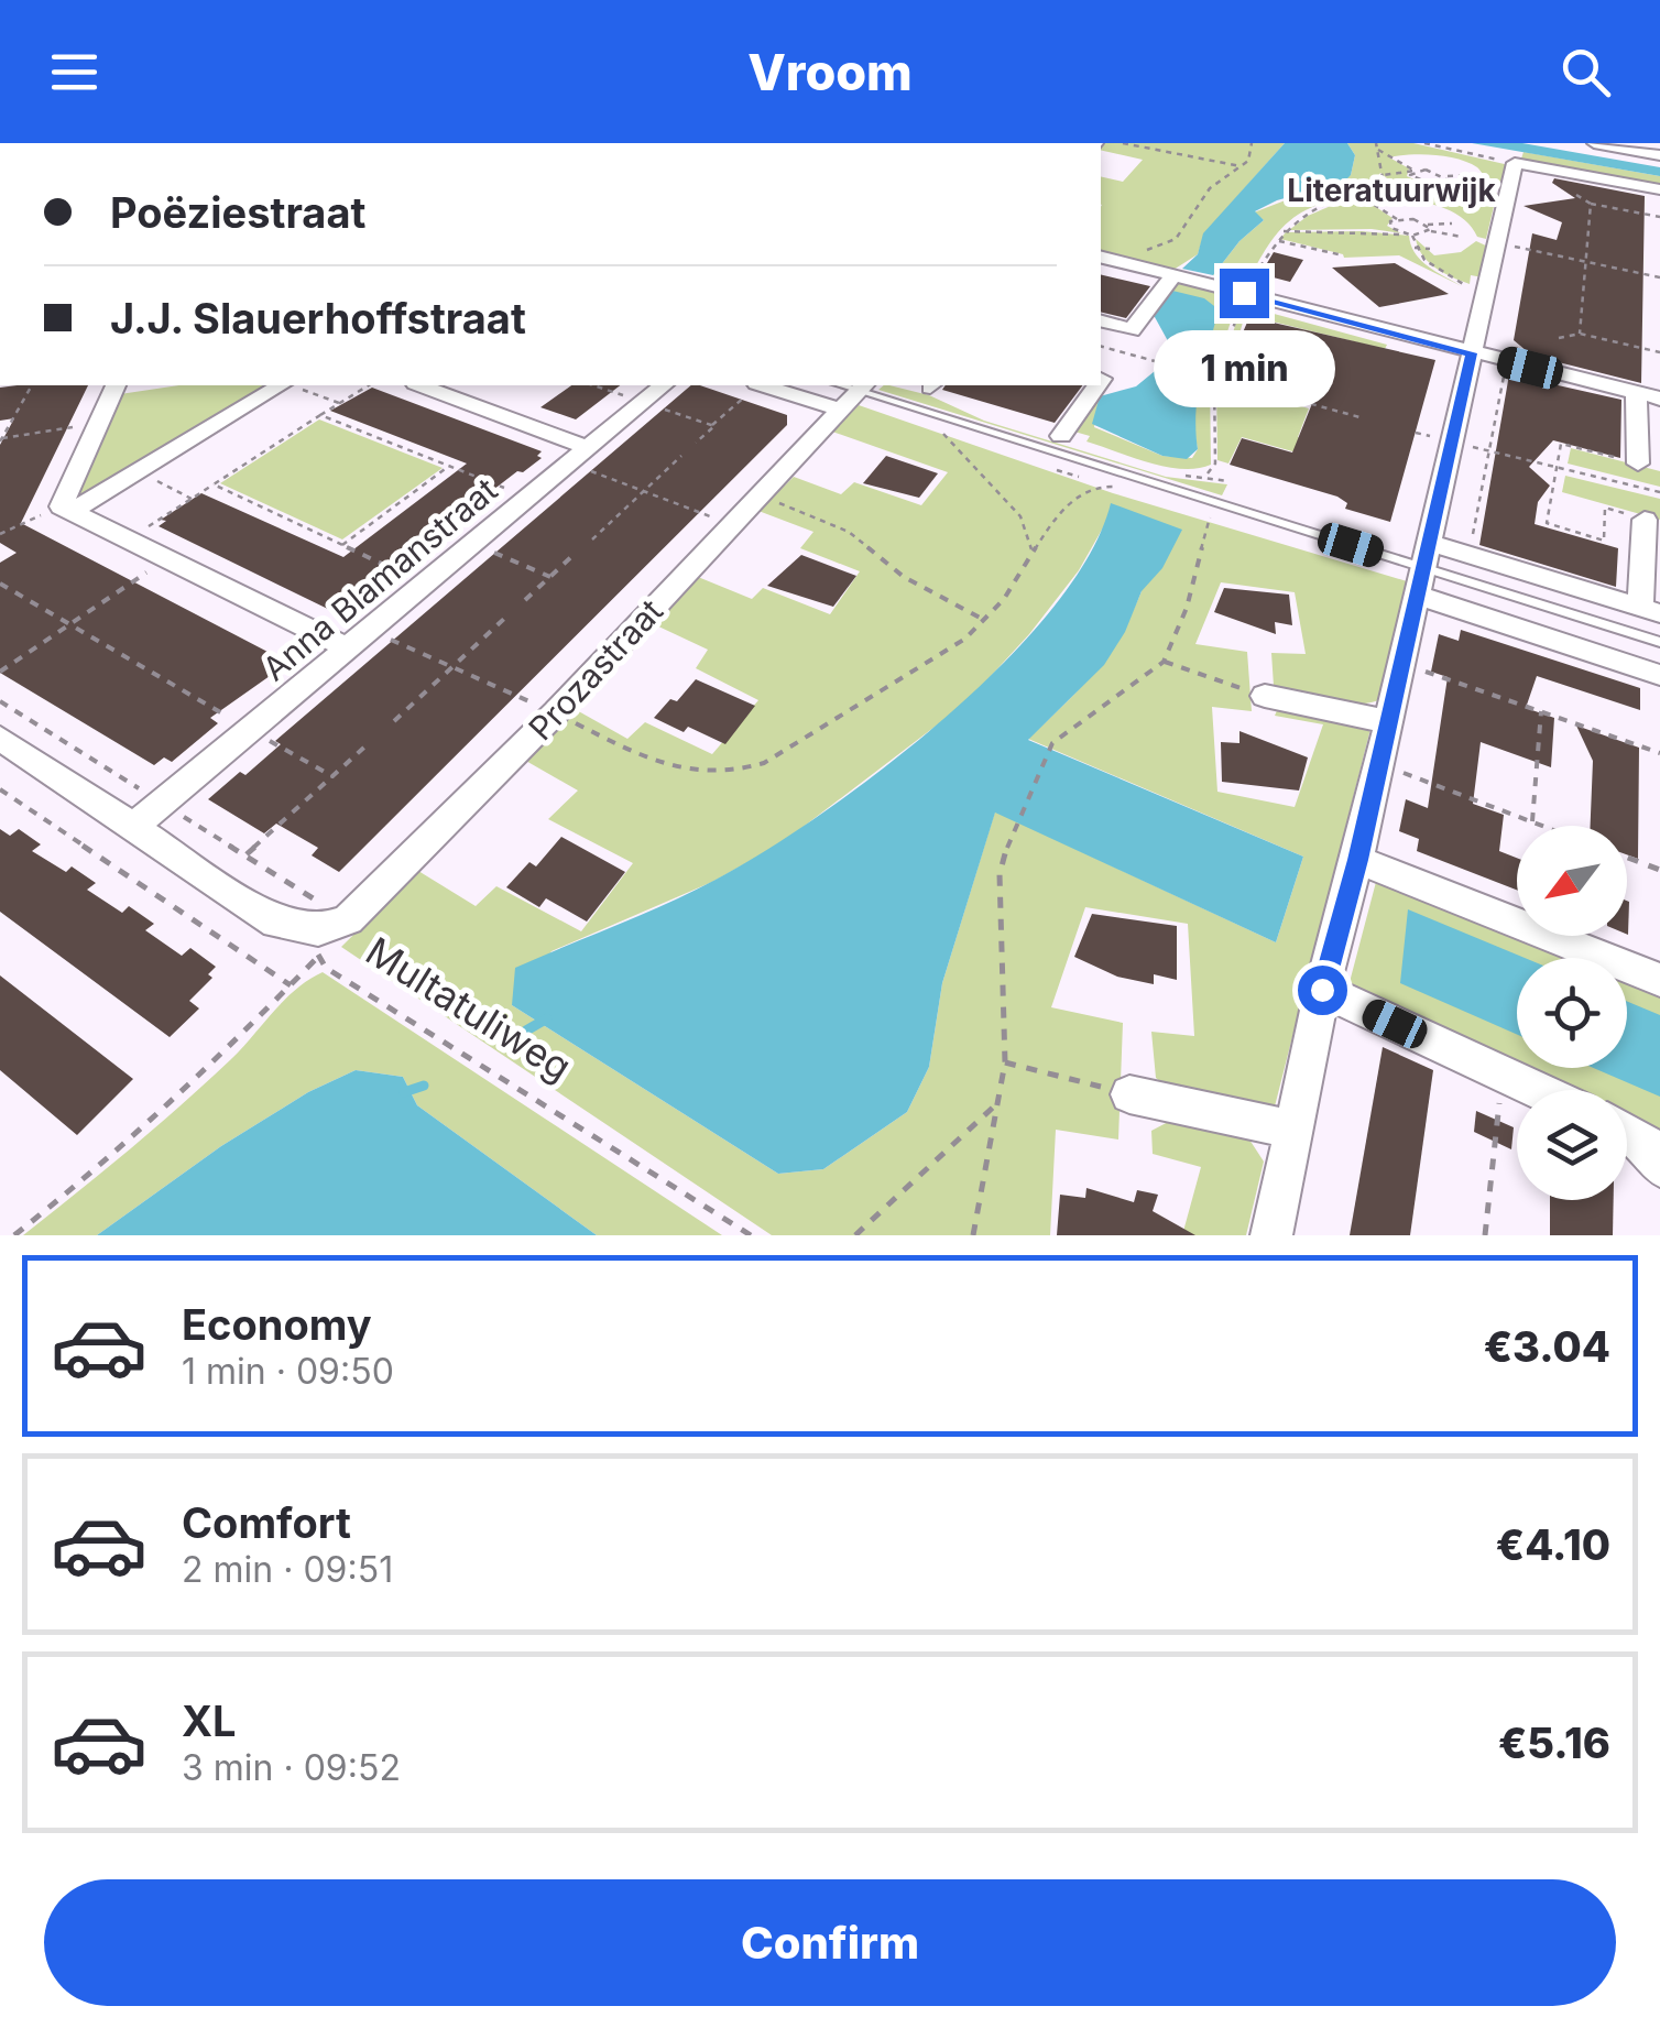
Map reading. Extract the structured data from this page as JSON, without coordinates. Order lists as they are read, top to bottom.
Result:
{
  "streets": {
    "street": ["Anna Blamanstraat", "Prozastraat"],
    "path": ["Multatuliweg"]
  },
  "crossings": [
    ["Prozastraat", "Multatuliweg"]
  ],
  "districts": ["Literatuurwijk"],
  "north": "bottom left",
  "page": {
    "header": "Vroom",
    "banner": ["Poëziestraat", "J.J. Slauerhoffstraat"],
    "bubble": "1 min",
    "list": [
      {
        "name": "Economy",
        "note": "1 min · 09:50",
        "value": "€3.04"
      },
      {
        "name": "Comfort",
        "note": "2 min · 09:51",
        "value": "€4.10"
      },
      {
        "name": "XL",
        "note": "3 min · 09:52",
        "value": "€5.16"
      }
    ],
    "buttons": "Confirm"
  }
}
